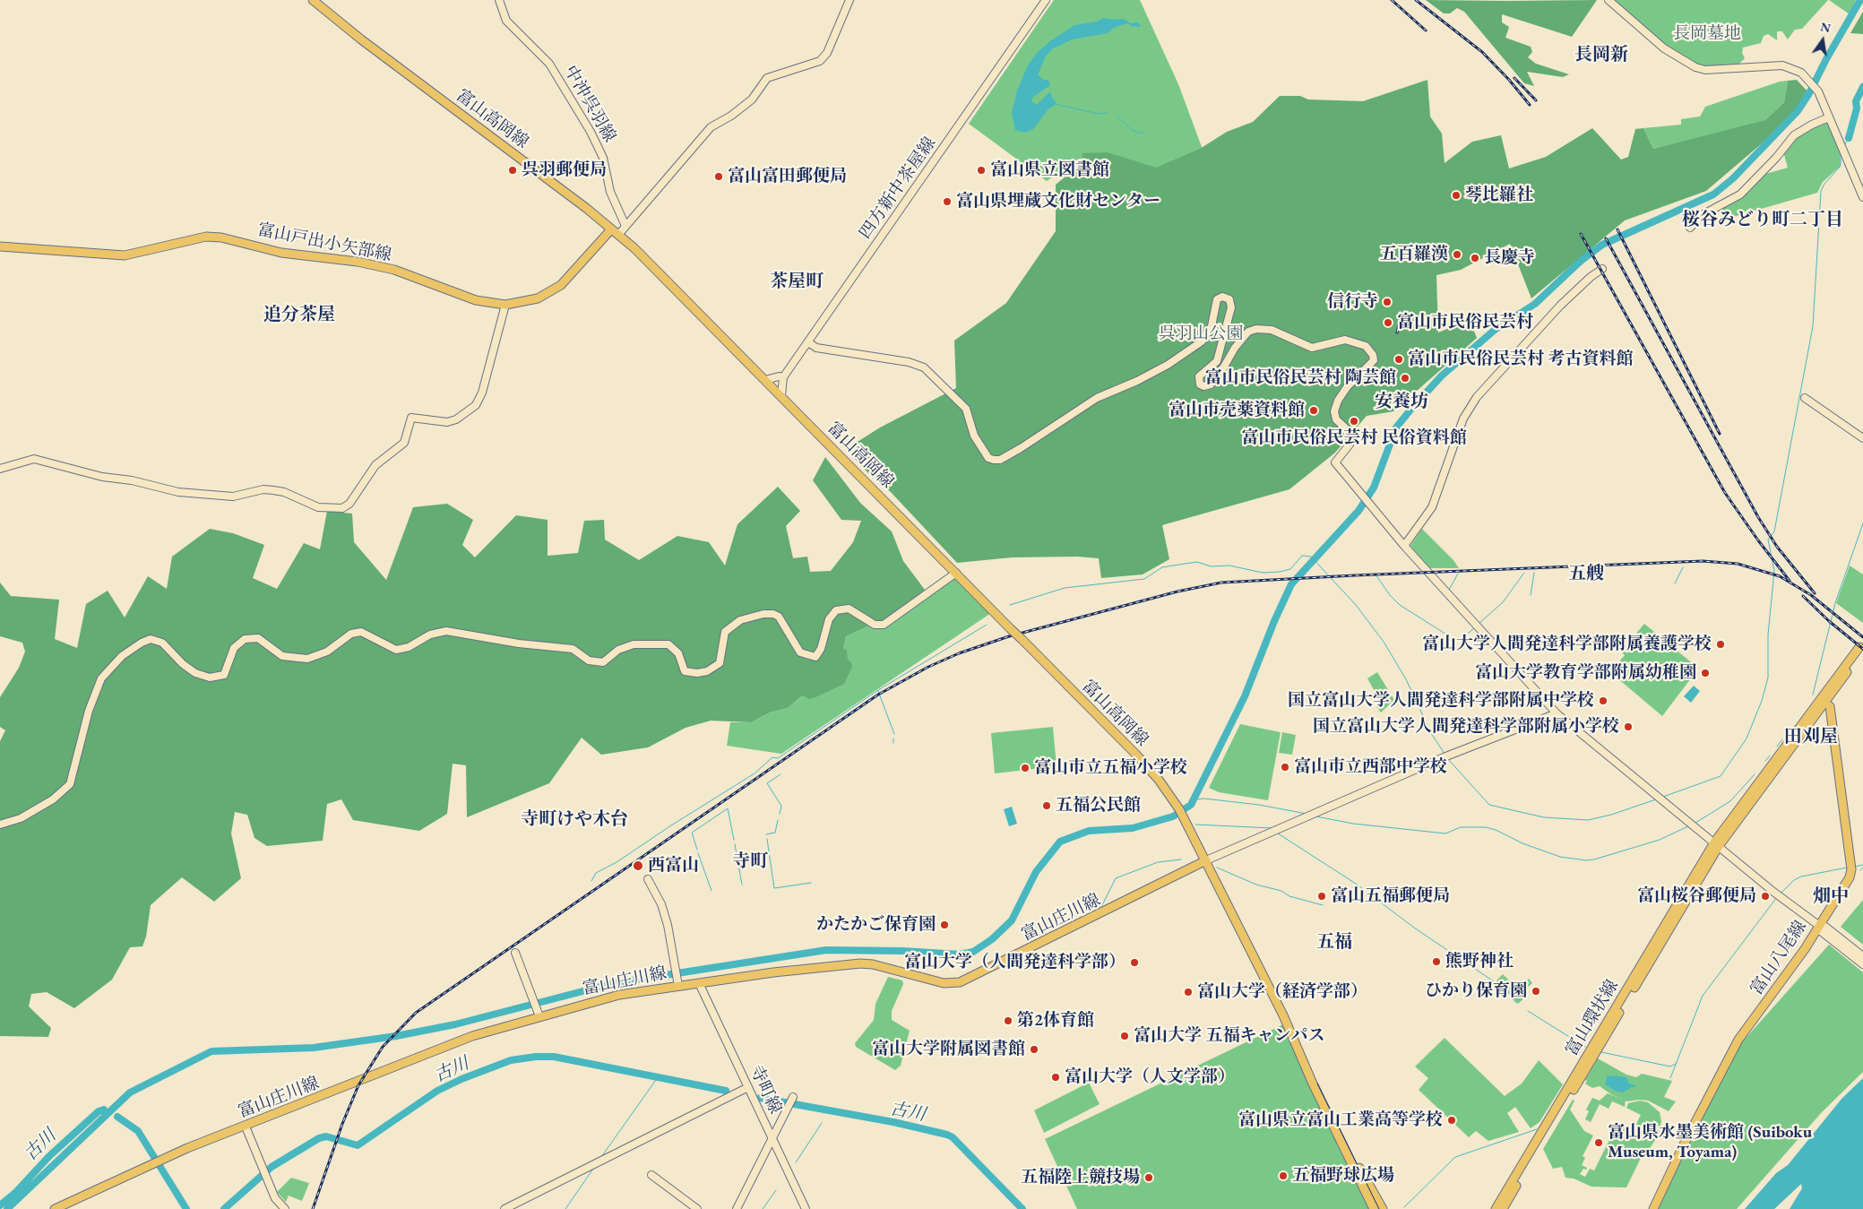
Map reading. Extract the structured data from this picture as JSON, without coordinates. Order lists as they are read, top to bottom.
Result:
{
  "streets": {
    "main road": [
      "富山高岡線",
      "富山戸出小矢部線",
      "富山庄川線",
      "富山八尾線",
      "富山環状線"
    ],
    "street": ["中沖呉羽線", "四方新中茶屋線", "寺町線"]
  },
  "crossings": [
    ["富山高岡線", "富山戸出小矢部線"],
    ["富山高岡線", "富山庄川線"],
    ["富山庄川線", "寺町線"]
  ],
  "districts": [
    "長岡新",
    "桜谷みどり町二丁目",
    "茶屋町",
    "追分茶屋",
    "安養坊",
    "五艘",
    "田刈屋",
    "寺町けや木台",
    "寺町",
    "畑中",
    "五福"
  ],
  "water": ["古川"],
  "parks": ["長岡墓地", "呉羽山公園"],
  "places": [
    "呉羽郵便局",
    "富山県立図書館",
    "富山富田郵便局",
    "琴比羅社",
    "富山県埋蔵文化財センター",
    "五百羅漢",
    "長慶寺",
    "信行寺",
    "富山市民俗民芸村",
    "富山市民俗民芸村 考古資料館",
    "富山市民俗民芸村 陶芸館",
    "富山市売薬資料館",
    "富山市民俗民芸村 民俗資料館",
    "富山大学人間発達科学部附属養護学校",
    "富山大学教育学部附属幼稚園",
    "国立富山大学人間発達科学部附属中学校",
    "国立富山大学人間発達科学部附属小学校",
    "富山市立西部中学校",
    "富山市立五福小学校",
    "五福公民館",
    "西富山",
    "富山五福郵便局",
    "富山桜谷郵便局",
    "かたかご保育園",
    "熊野神社",
    "富山大学（人間発達科学部）",
    "ひかり保育園",
    "富山大学（経済学部）",
    "第2体育館",
    "富山大学 五福キャンパス",
    "富山大学附属図書館",
    "富山大学（人文学部）",
    "富山県立富山工業高等学校",
    "富山県水墨美術館 (Suiboku Museum, Toyama)",
    "五福野球広場",
    "五福陸上競技場"
  ],
  "north": "top"
}
